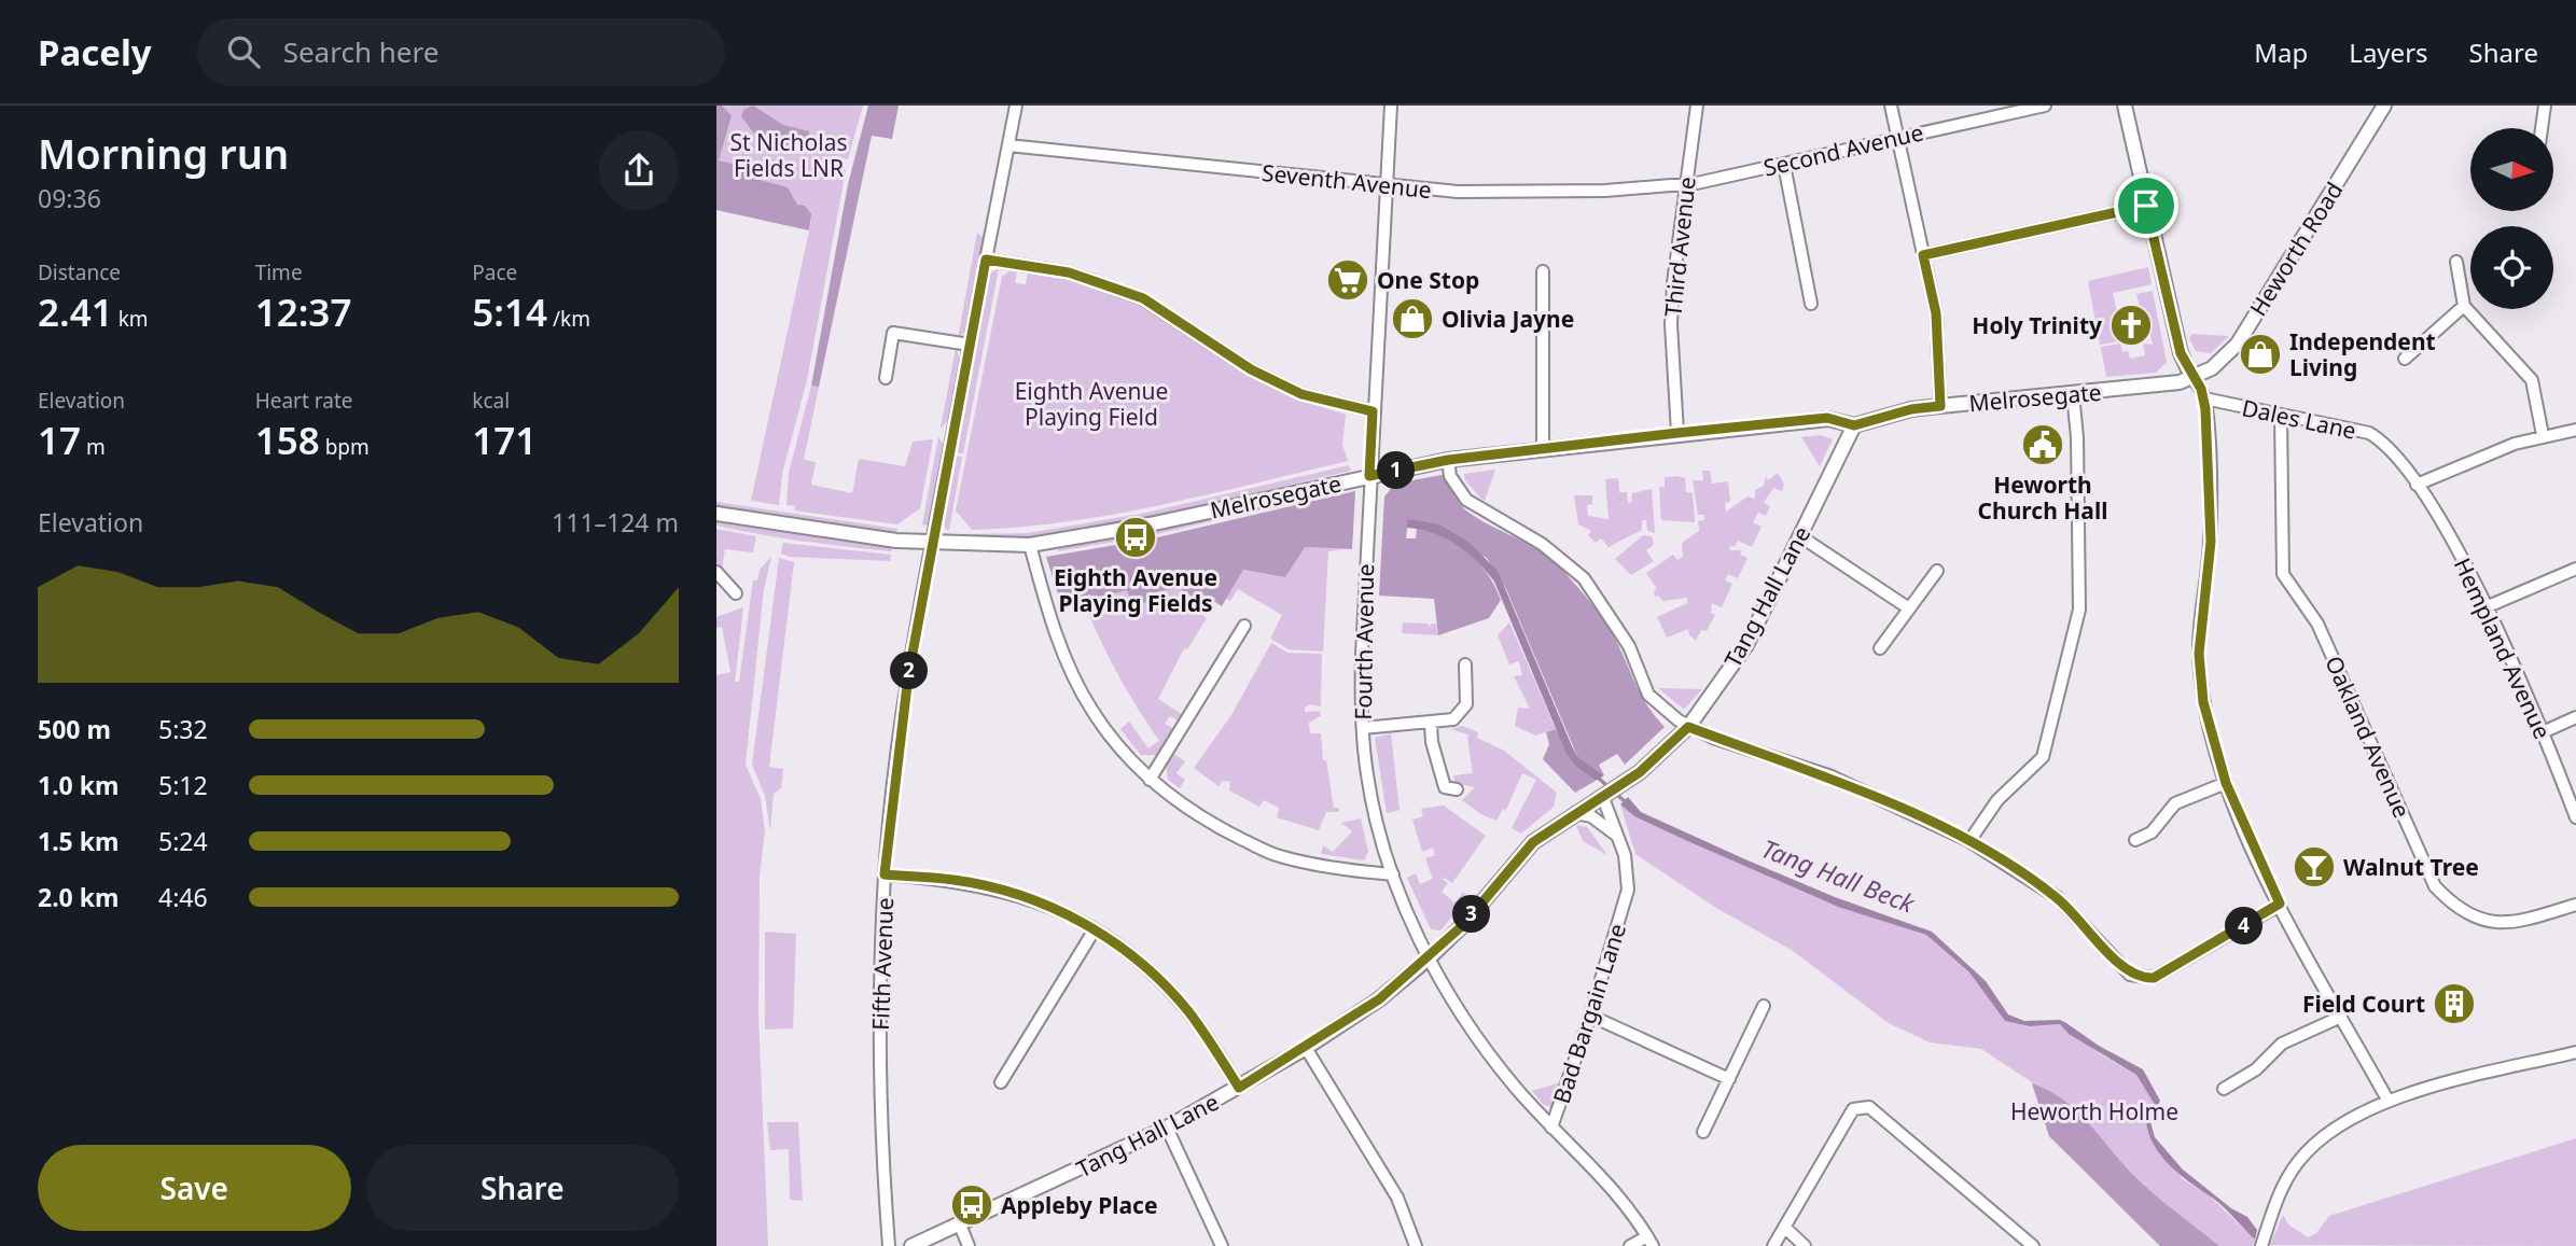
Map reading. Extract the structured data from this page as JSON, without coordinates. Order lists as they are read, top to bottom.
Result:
{
  "streets": {
    "street": [
      "Second Avenue",
      "Seventh Avenue",
      "Third Avenue",
      "Heworth Road",
      "Melrosegate",
      "Dales Lane",
      "Tang Hall Lane",
      "Fourth Avenue",
      "Hempland Avenue",
      "Oakland Avenue",
      "Fifth Avenue",
      "Bad Bargain Lane"
    ]
  },
  "crossings": [
    ["Second Avenue", "Seventh Avenue"],
    ["Second Avenue", "Third Avenue"],
    ["Seventh Avenue", "Third Avenue"],
    ["Seventh Avenue", "Fourth Avenue"],
    ["Seventh Avenue", "Fifth Avenue"],
    ["Third Avenue", "Melrosegate"],
    ["Heworth Road", "Melrosegate"],
    ["Melrosegate", "Tang Hall Lane"],
    ["Melrosegate", "Fourth Avenue"],
    ["Melrosegate", "Fifth Avenue"],
    ["Dales Lane", "Hempland Avenue"],
    ["Dales Lane", "Oakland Avenue"],
    ["Tang Hall Lane", "Fourth Avenue"],
    ["Tang Hall Lane", "Bad Bargain Lane"],
    ["Fourth Avenue", "Bad Bargain Lane"]
  ],
  "water": ["Tang Hall Beck"],
  "parks": ["St Nicholas Fields LNR", "Eighth Avenue Playing Field", "Heworth Holme"],
  "places": {
    "supermarket": ["One Stop"],
    "shop": ["Olivia Jayne", "Independent Living"],
    "church": ["Holy Trinity"],
    "public building": ["Heworth Church Hall"],
    "bus stop": ["Eighth Avenue Playing Fields", "Appleby Place"],
    "bar": ["Walnut Tree"],
    "building": ["Field Court"]
  },
  "north": "right",
  "page": {
    "header": "Pacely",
    "search": "Search here",
    "nav": ["Map", "Layers", "Share"],
    "heading": ["Morning run", "09:36"],
    "stats": [
      ["Distance", "2.41 km"],
      ["Time", "12:37"],
      ["Pace", "5:14 /km"],
      ["Elevation", "17 m"],
      ["Heart rate", "158 bpm"],
      ["kcal", "171"]
    ],
    "pins": [
      "1",
      "2",
      "3",
      "4"
    ],
    "chart": ["Elevation", "111–124 m"],
    "list": [
      {
        "name": "500 m",
        "note": "5:32"
      },
      {
        "name": "1.0 km",
        "note": "5:12"
      },
      {
        "name": "1.5 km",
        "note": "5:24"
      },
      {
        "name": "2.0 km",
        "note": "4:46"
      }
    ],
    "buttons": ["Save", "Share"]
  }
}
